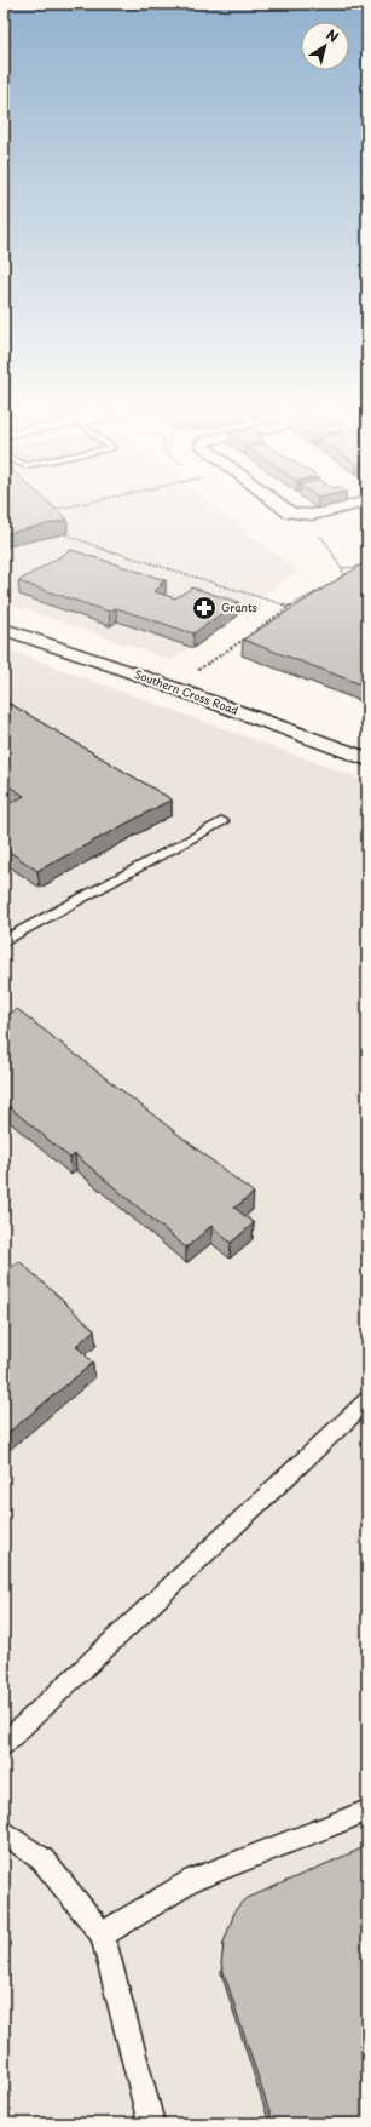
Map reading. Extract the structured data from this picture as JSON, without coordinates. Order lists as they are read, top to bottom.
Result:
{
  "streets": {
    "street": ["Southern Cross Road"]
  },
  "places": {
    "pharmacy": ["Grants"]
  },
  "north": "top right"
}
